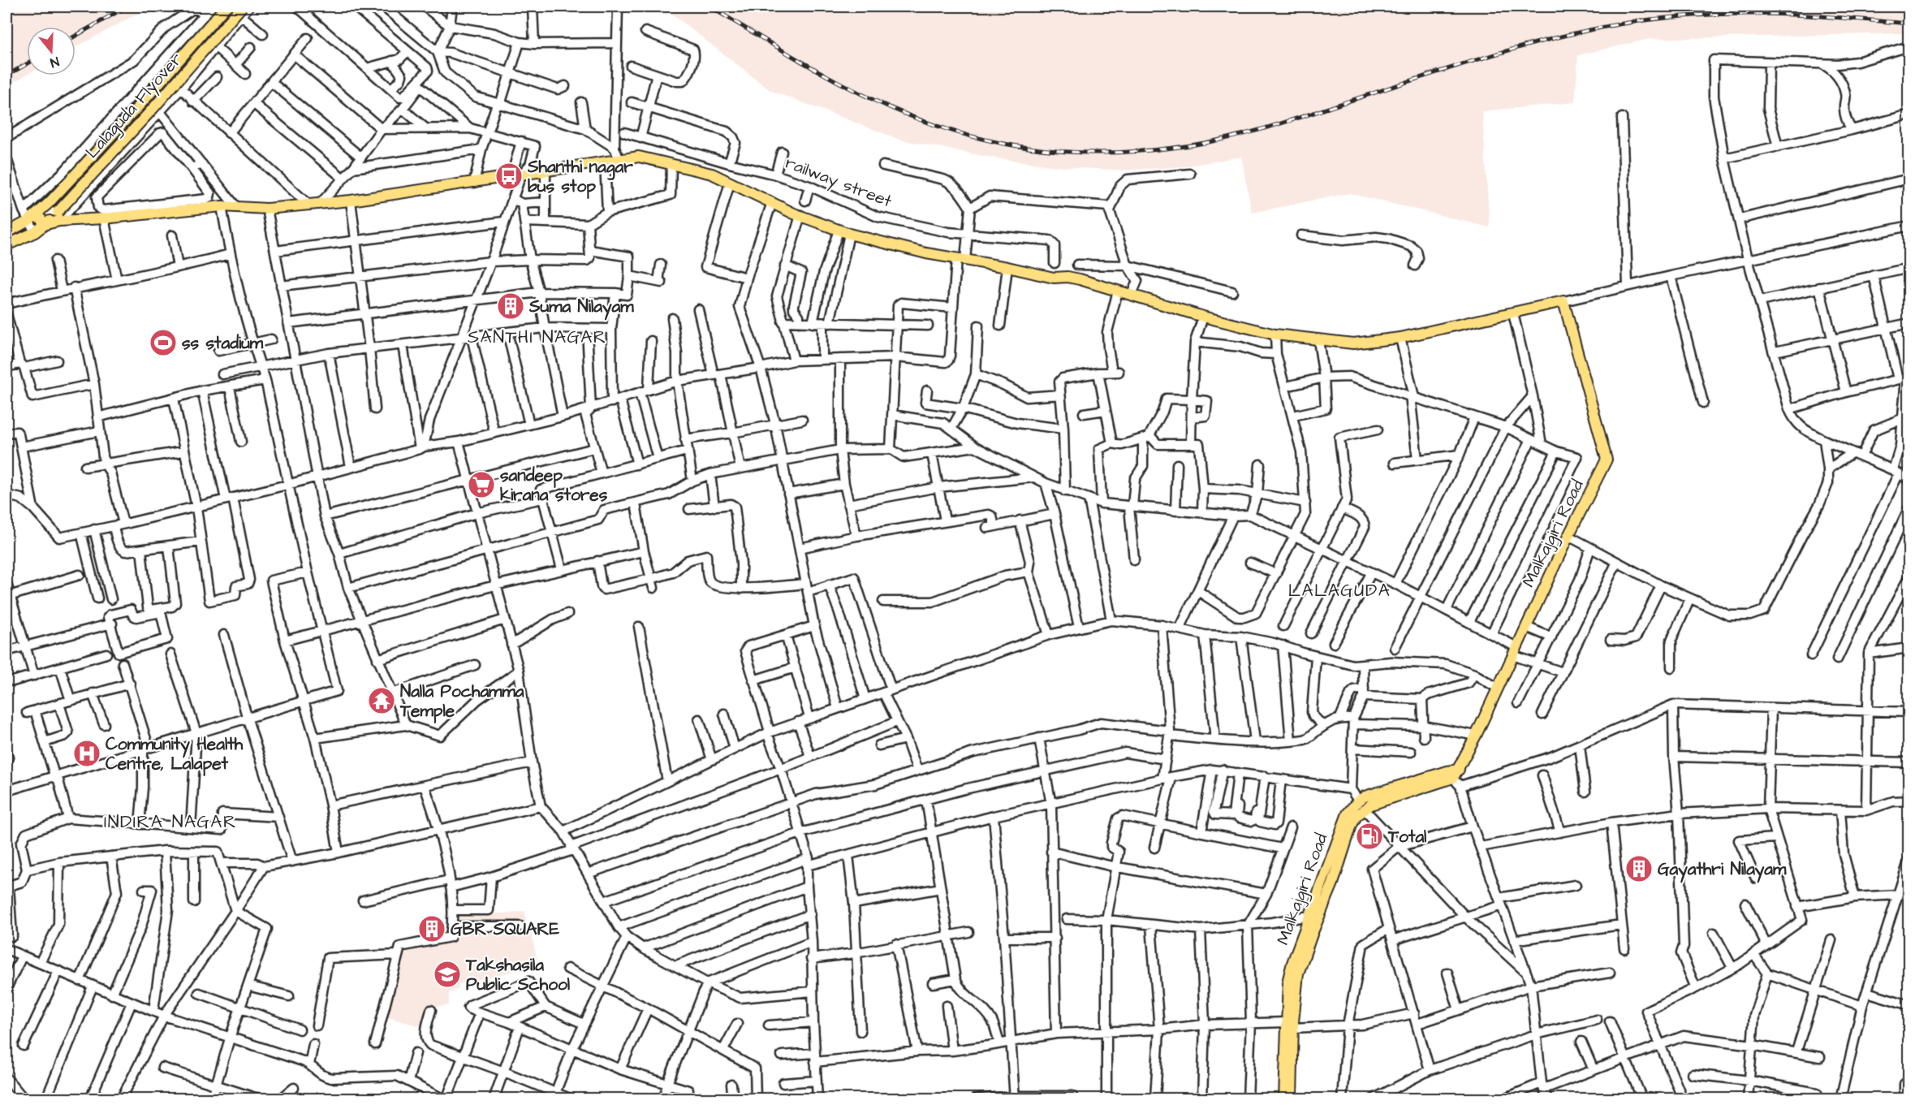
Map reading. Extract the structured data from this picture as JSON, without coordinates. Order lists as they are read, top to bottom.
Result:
{
  "streets": {
    "main road": ["Lalaguda Flyover", "Malkajgiri Road"],
    "street": ["railway street"]
  },
  "districts": ["SANTHI NAGAR", "LALAGUDA", "INDIRA NAGAR"],
  "places": {
    "bus stop": ["Shanthi nagar bus stop"],
    "building": ["Suma Nilayam", "Gayathri Nilayam", "GBR SQUARE"],
    "sports": ["ss stadium"],
    "supermarket": ["sandeep kirana stores"],
    "temple": ["Nalla Pochamma Temple"],
    "hospital": ["Community Health Centre, Lalapet"],
    "fuel station": ["Total"],
    "school or university": ["Takshasila Public School"]
  },
  "north": "bottom"
}
